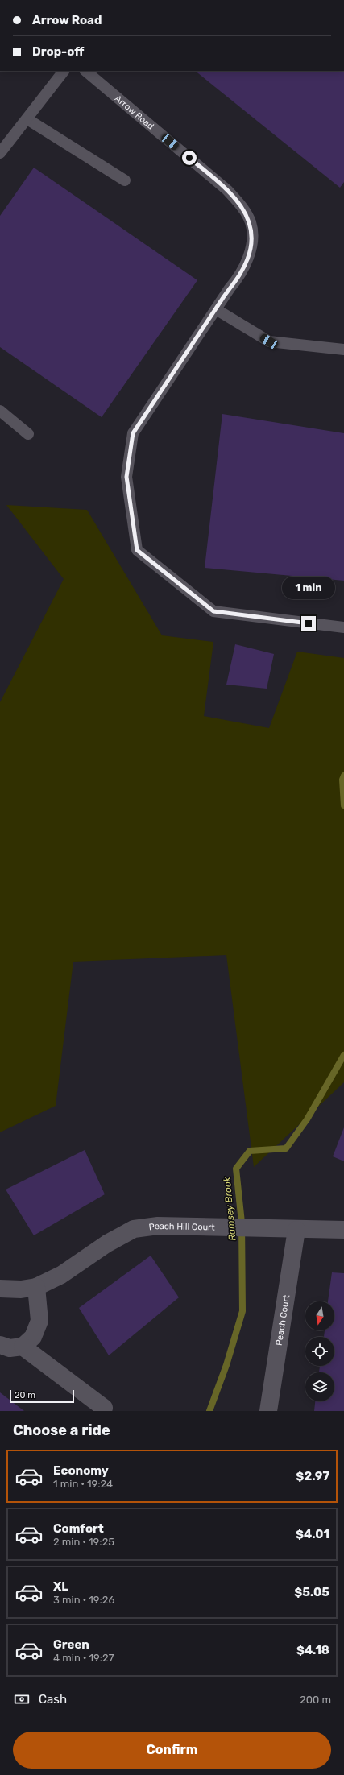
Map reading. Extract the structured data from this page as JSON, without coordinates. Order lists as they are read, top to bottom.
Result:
{
  "streets": {
    "street": ["Peach Hill Court", "Peach Court"],
    "lane": ["Arrow Road"]
  },
  "crossings": [
    ["Peach Hill Court", "Peach Court"]
  ],
  "water": ["Ramsey Brook"],
  "scale_bar": "20 m",
  "north": "bottom",
  "page": {
    "banner": ["Arrow Road", "Drop-off"],
    "bubble": "1 min",
    "scale": "20 m",
    "heading": "Choose a ride",
    "list": [
      {
        "name": "Economy",
        "note": "1 min · 19:24",
        "value": "$2.97"
      },
      {
        "name": "Comfort",
        "note": "2 min · 19:25",
        "value": "$4.01"
      },
      {
        "name": "XL",
        "note": "3 min · 19:26",
        "value": "$5.05"
      },
      {
        "name": "Green",
        "note": "4 min · 19:27",
        "value": "$4.18"
      }
    ],
    "pay": ["Cash", "200 m"],
    "buttons": "Confirm"
  }
}
